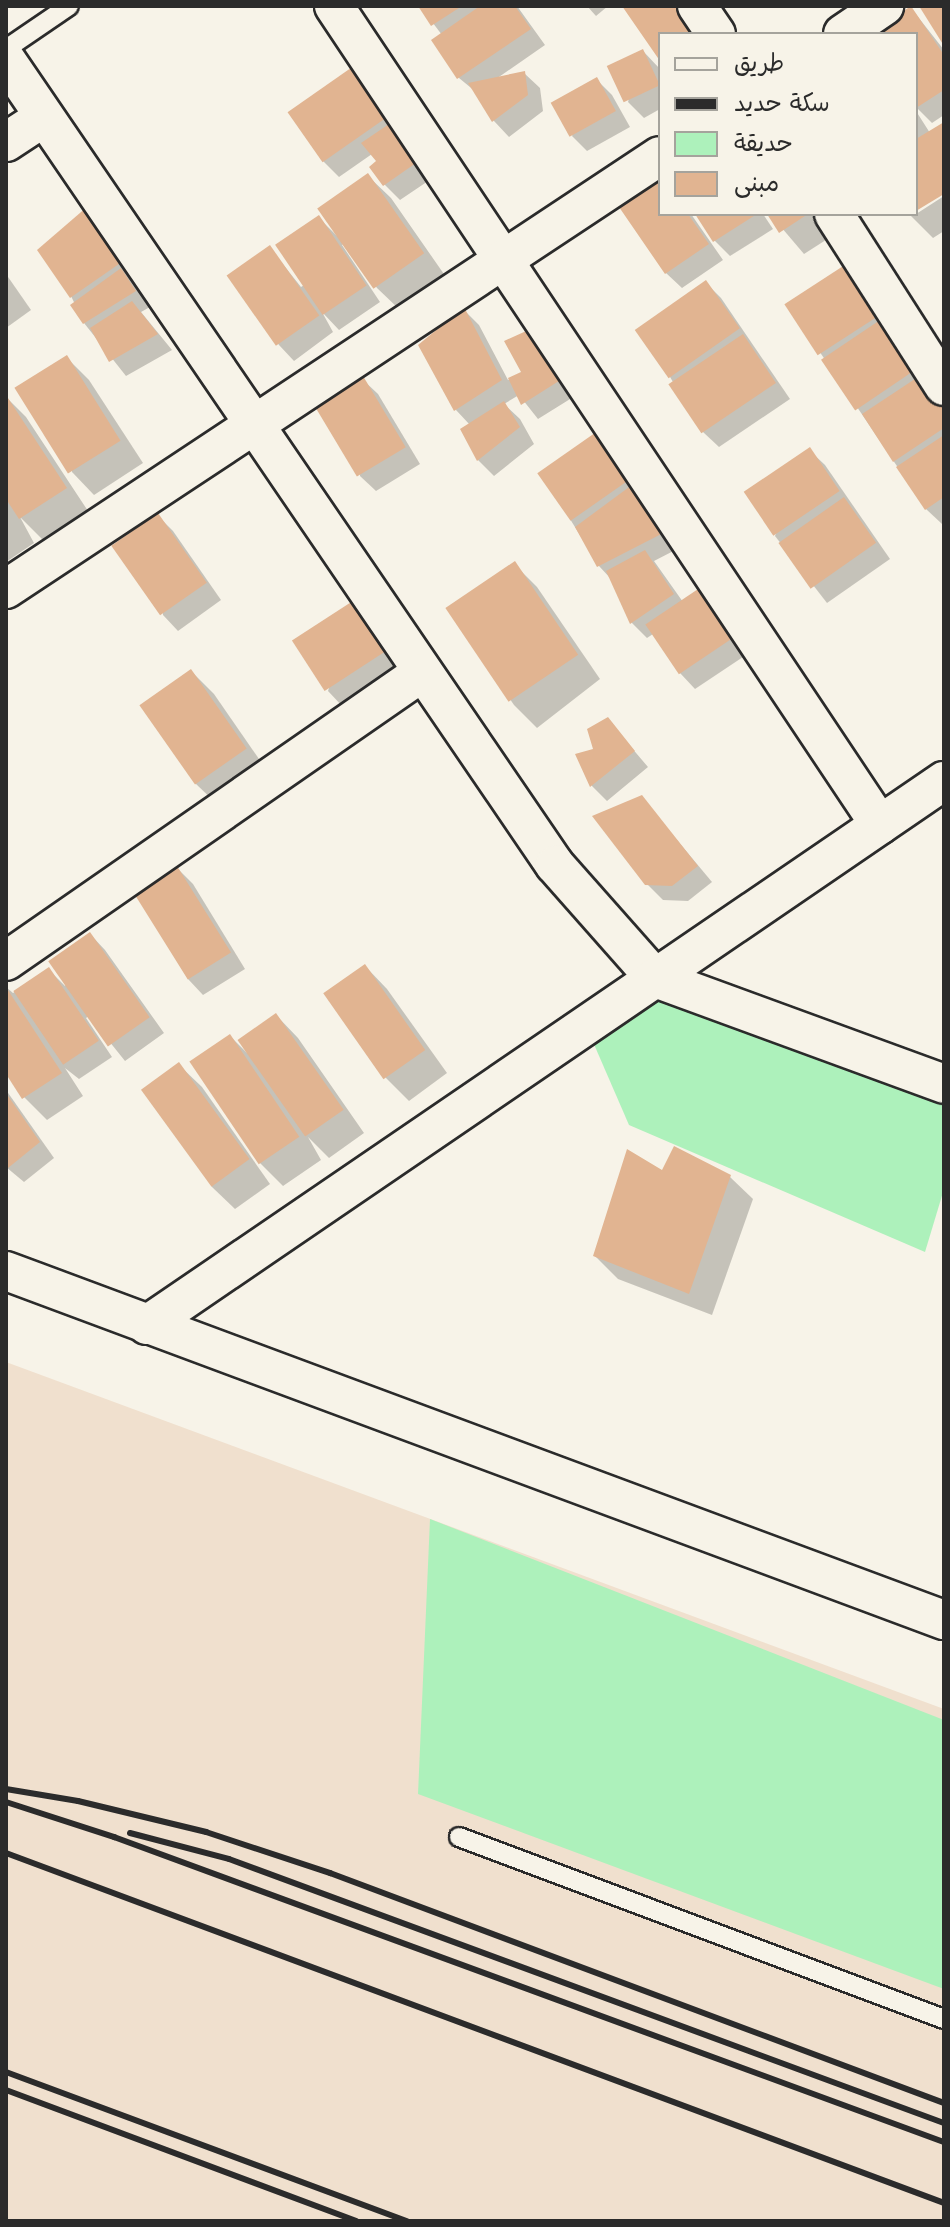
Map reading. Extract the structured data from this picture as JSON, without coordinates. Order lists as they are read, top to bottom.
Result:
{
  "legend": [
    "طريق",
    "سكة حديد",
    "حديقة",
    "مبنى"
  ]
}
